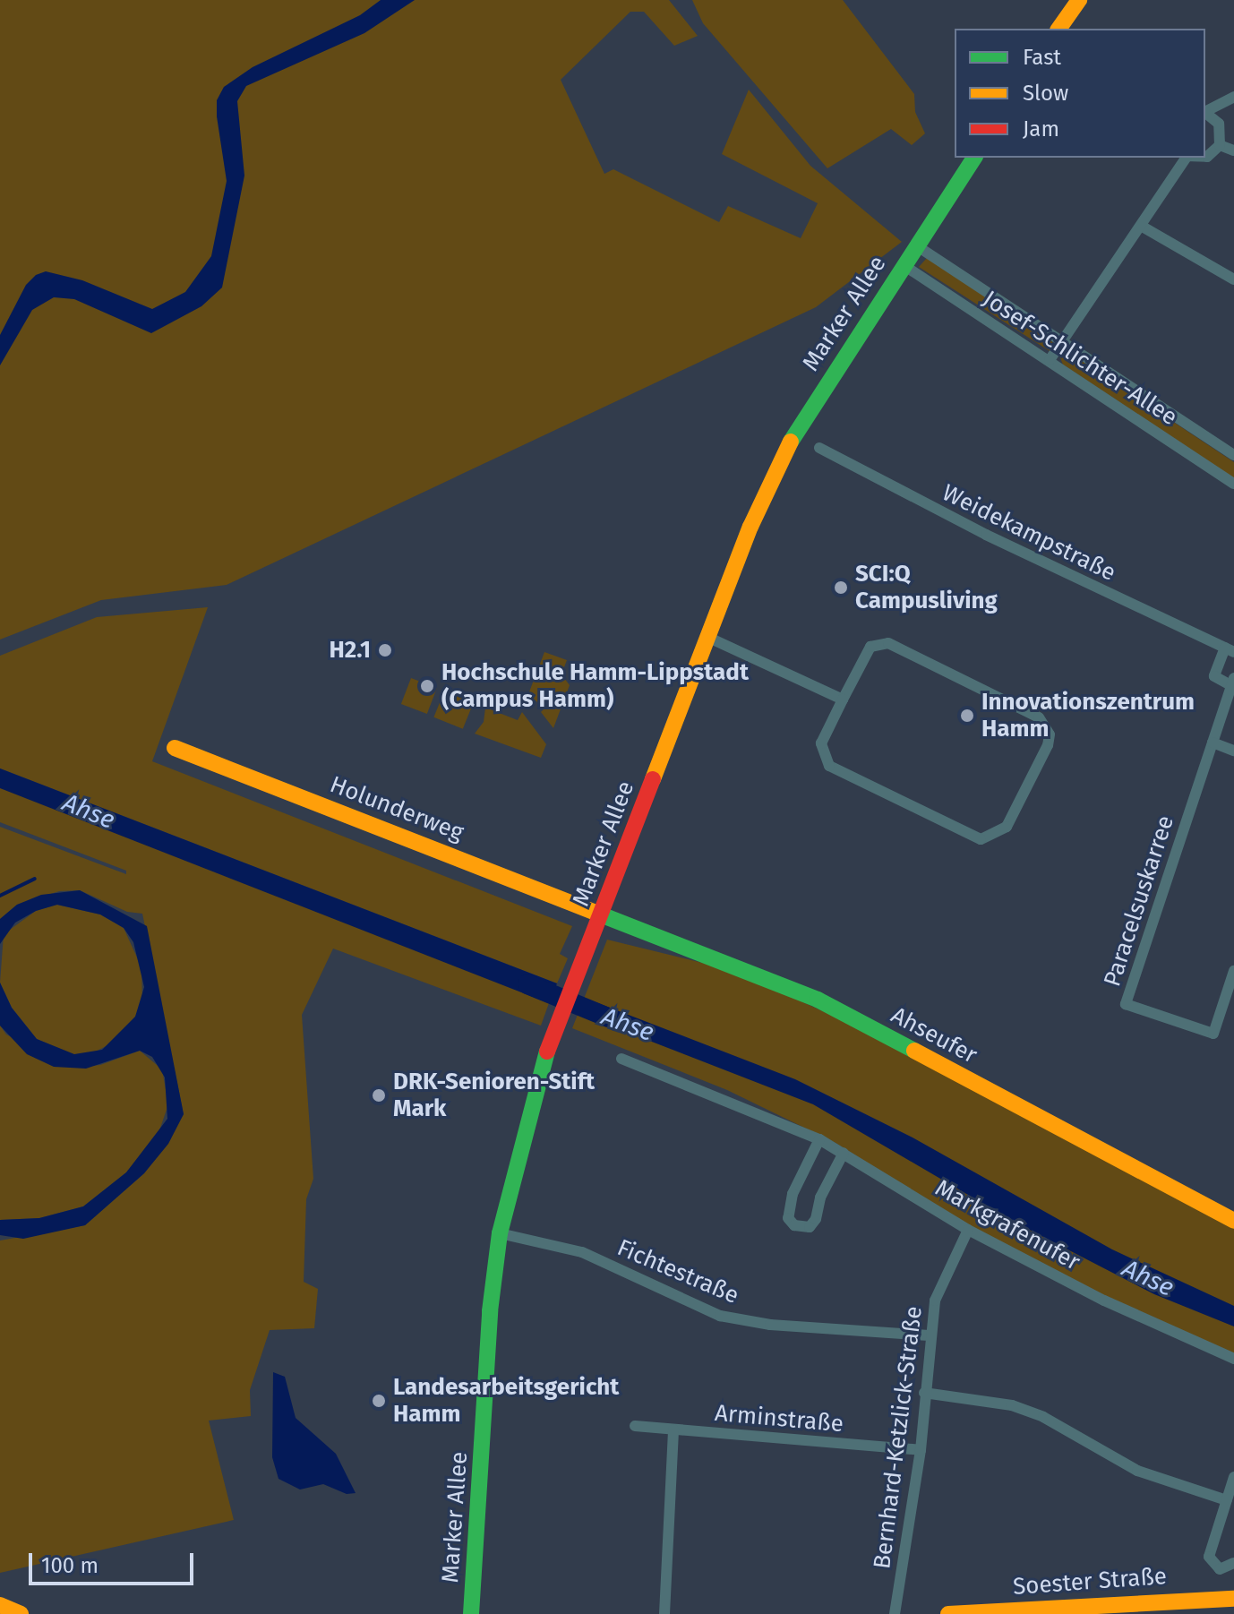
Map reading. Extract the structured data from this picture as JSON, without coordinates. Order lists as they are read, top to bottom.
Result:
{
  "streets": {
    "street": [
      "Marker Allee",
      "Josef-Schlichter-Allee",
      "Weidekampstraße",
      "Holunderweg",
      "Paracelsuskarree",
      "Ahseufer",
      "Markgrafenufer",
      "Fichtestraße",
      "Arminstraße",
      "Bernhard-Ketzlick-Straße",
      "Soester Straße"
    ]
  },
  "crossings": [
    ["Marker Allee", "Josef-Schlichter-Allee"],
    ["Marker Allee", "Holunderweg"],
    ["Marker Allee", "Ahseufer"],
    ["Marker Allee", "Fichtestraße"],
    ["Holunderweg", "Ahseufer"],
    ["Markgrafenufer", "Bernhard-Ketzlick-Straße"],
    ["Fichtestraße", "Bernhard-Ketzlick-Straße"],
    ["Arminstraße", "Bernhard-Ketzlick-Straße"]
  ],
  "water": ["Ahse"],
  "places": [
    "SCI:Q Campusliving",
    "H2.1",
    "Hochschule Hamm-Lippstadt (Campus Hamm)",
    "Innovationszentrum Hamm",
    "DRK-Senioren-Stift Mark",
    "Landesarbeitsgericht Hamm"
  ],
  "legend": ["Fast", "Slow", "Jam"],
  "scale_bar": "100 m"
}
